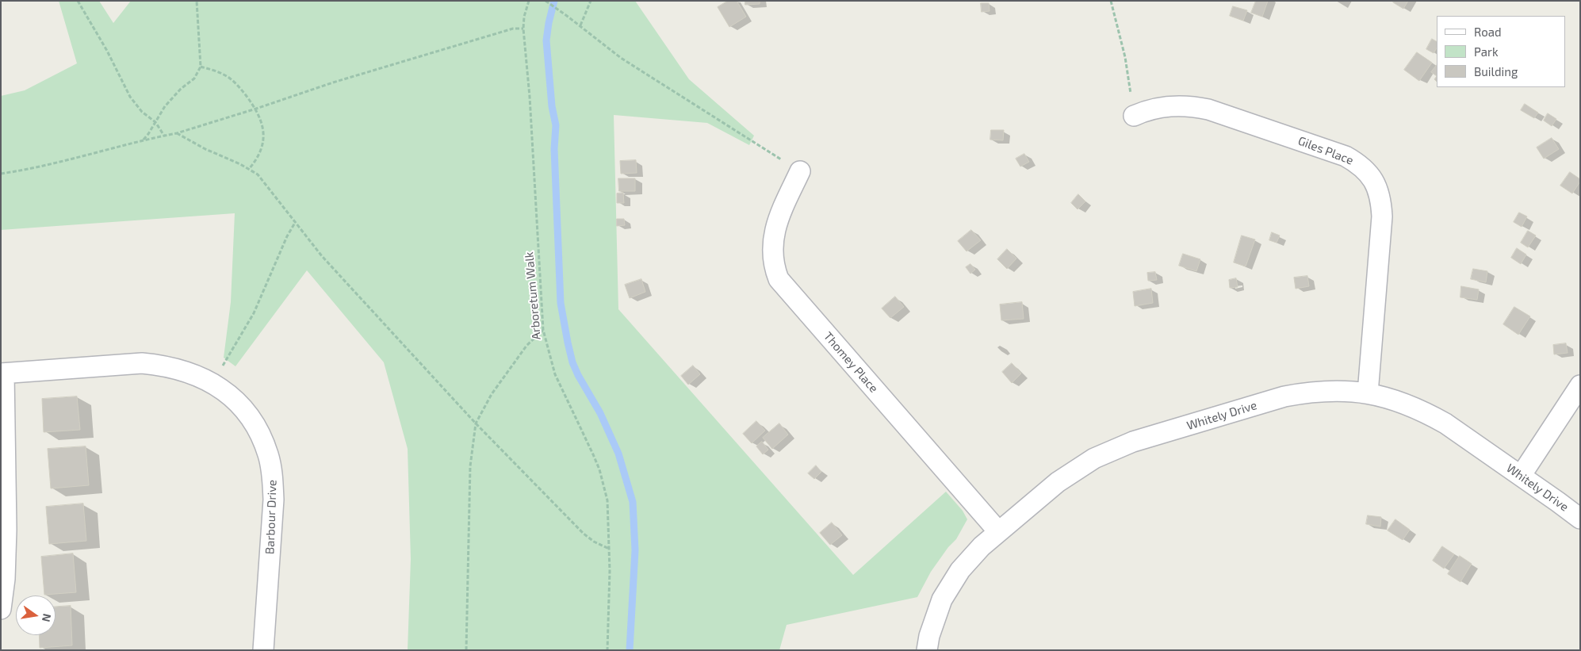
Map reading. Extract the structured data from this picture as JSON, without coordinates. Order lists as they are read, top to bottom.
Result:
{
  "streets": {
    "street": [
      "Giles Place",
      "Thomey Place",
      "Whitely Drive",
      "Barbour Drive"
    ],
    "path": ["Arboretum Walk"]
  },
  "crossings": [
    ["Giles Place", "Whitely Drive"],
    ["Thomey Place", "Whitely Drive"]
  ],
  "legend": ["Road", "Park", "Building"],
  "north": "right"
}
